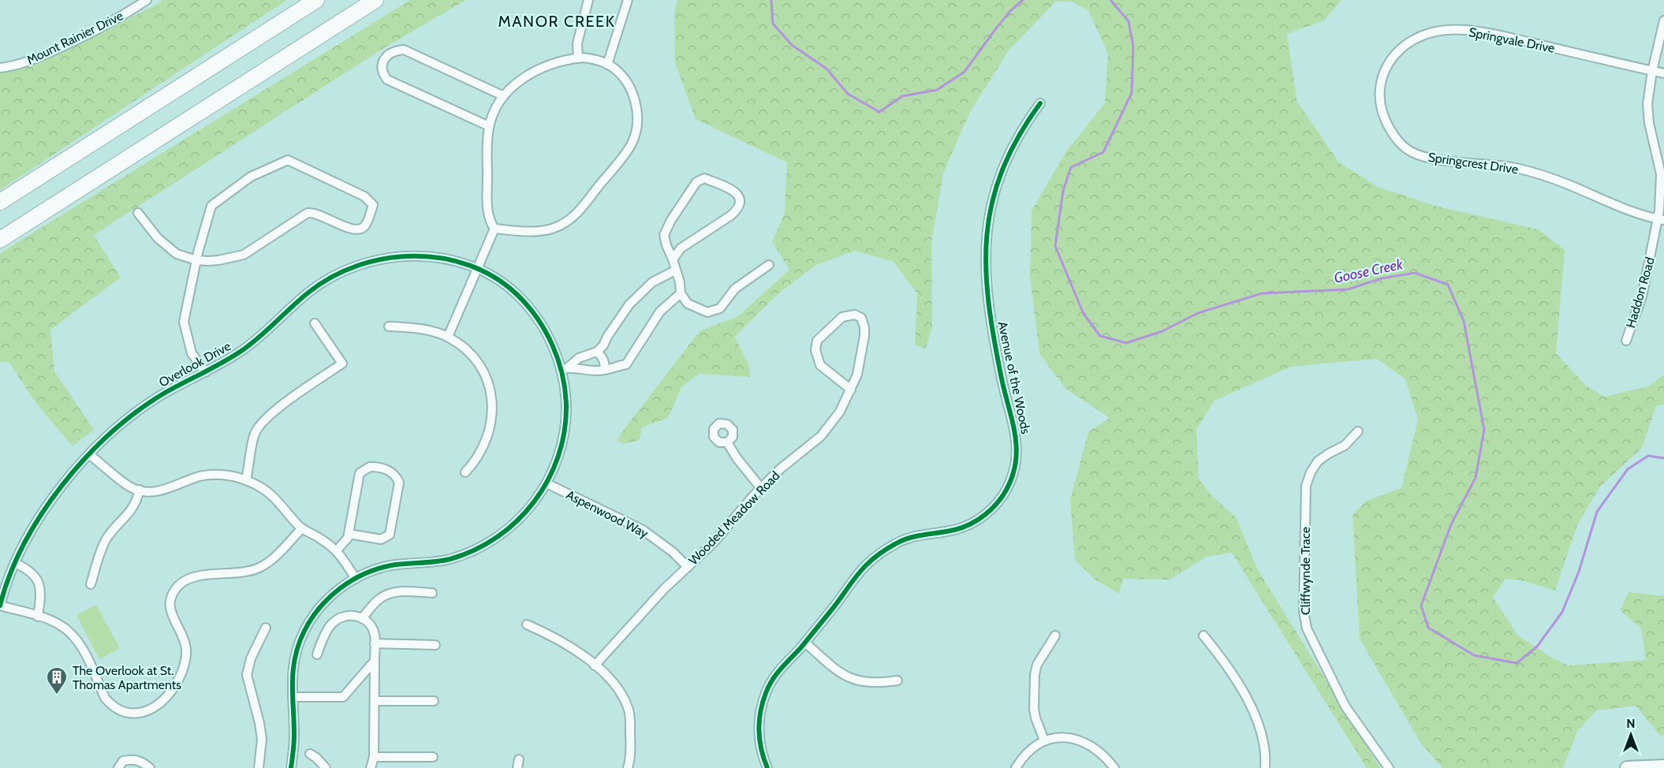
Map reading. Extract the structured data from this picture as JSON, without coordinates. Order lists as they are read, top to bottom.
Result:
{
  "streets": {
    "street": [
      "Mount Rainier Drive",
      "Springvale Drive",
      "Springcrest Drive",
      "Haddon Road",
      "Overlook Drive",
      "Avenue of the Woods",
      "Aspenwood Way",
      "Wooded Meadow Road",
      "Cliffwynde Trace"
    ]
  },
  "crossings": [
    ["Springvale Drive", "Springcrest Drive"],
    ["Springvale Drive", "Haddon Road"],
    ["Springcrest Drive", "Haddon Road"],
    ["Overlook Drive", "Aspenwood Way"],
    ["Aspenwood Way", "Wooded Meadow Road"]
  ],
  "districts": ["MANOR CREEK"],
  "water": ["Goose Creek"],
  "places": {
    "building": ["The Overlook at St. Thomas Apartments"]
  },
  "north": "top"
}
